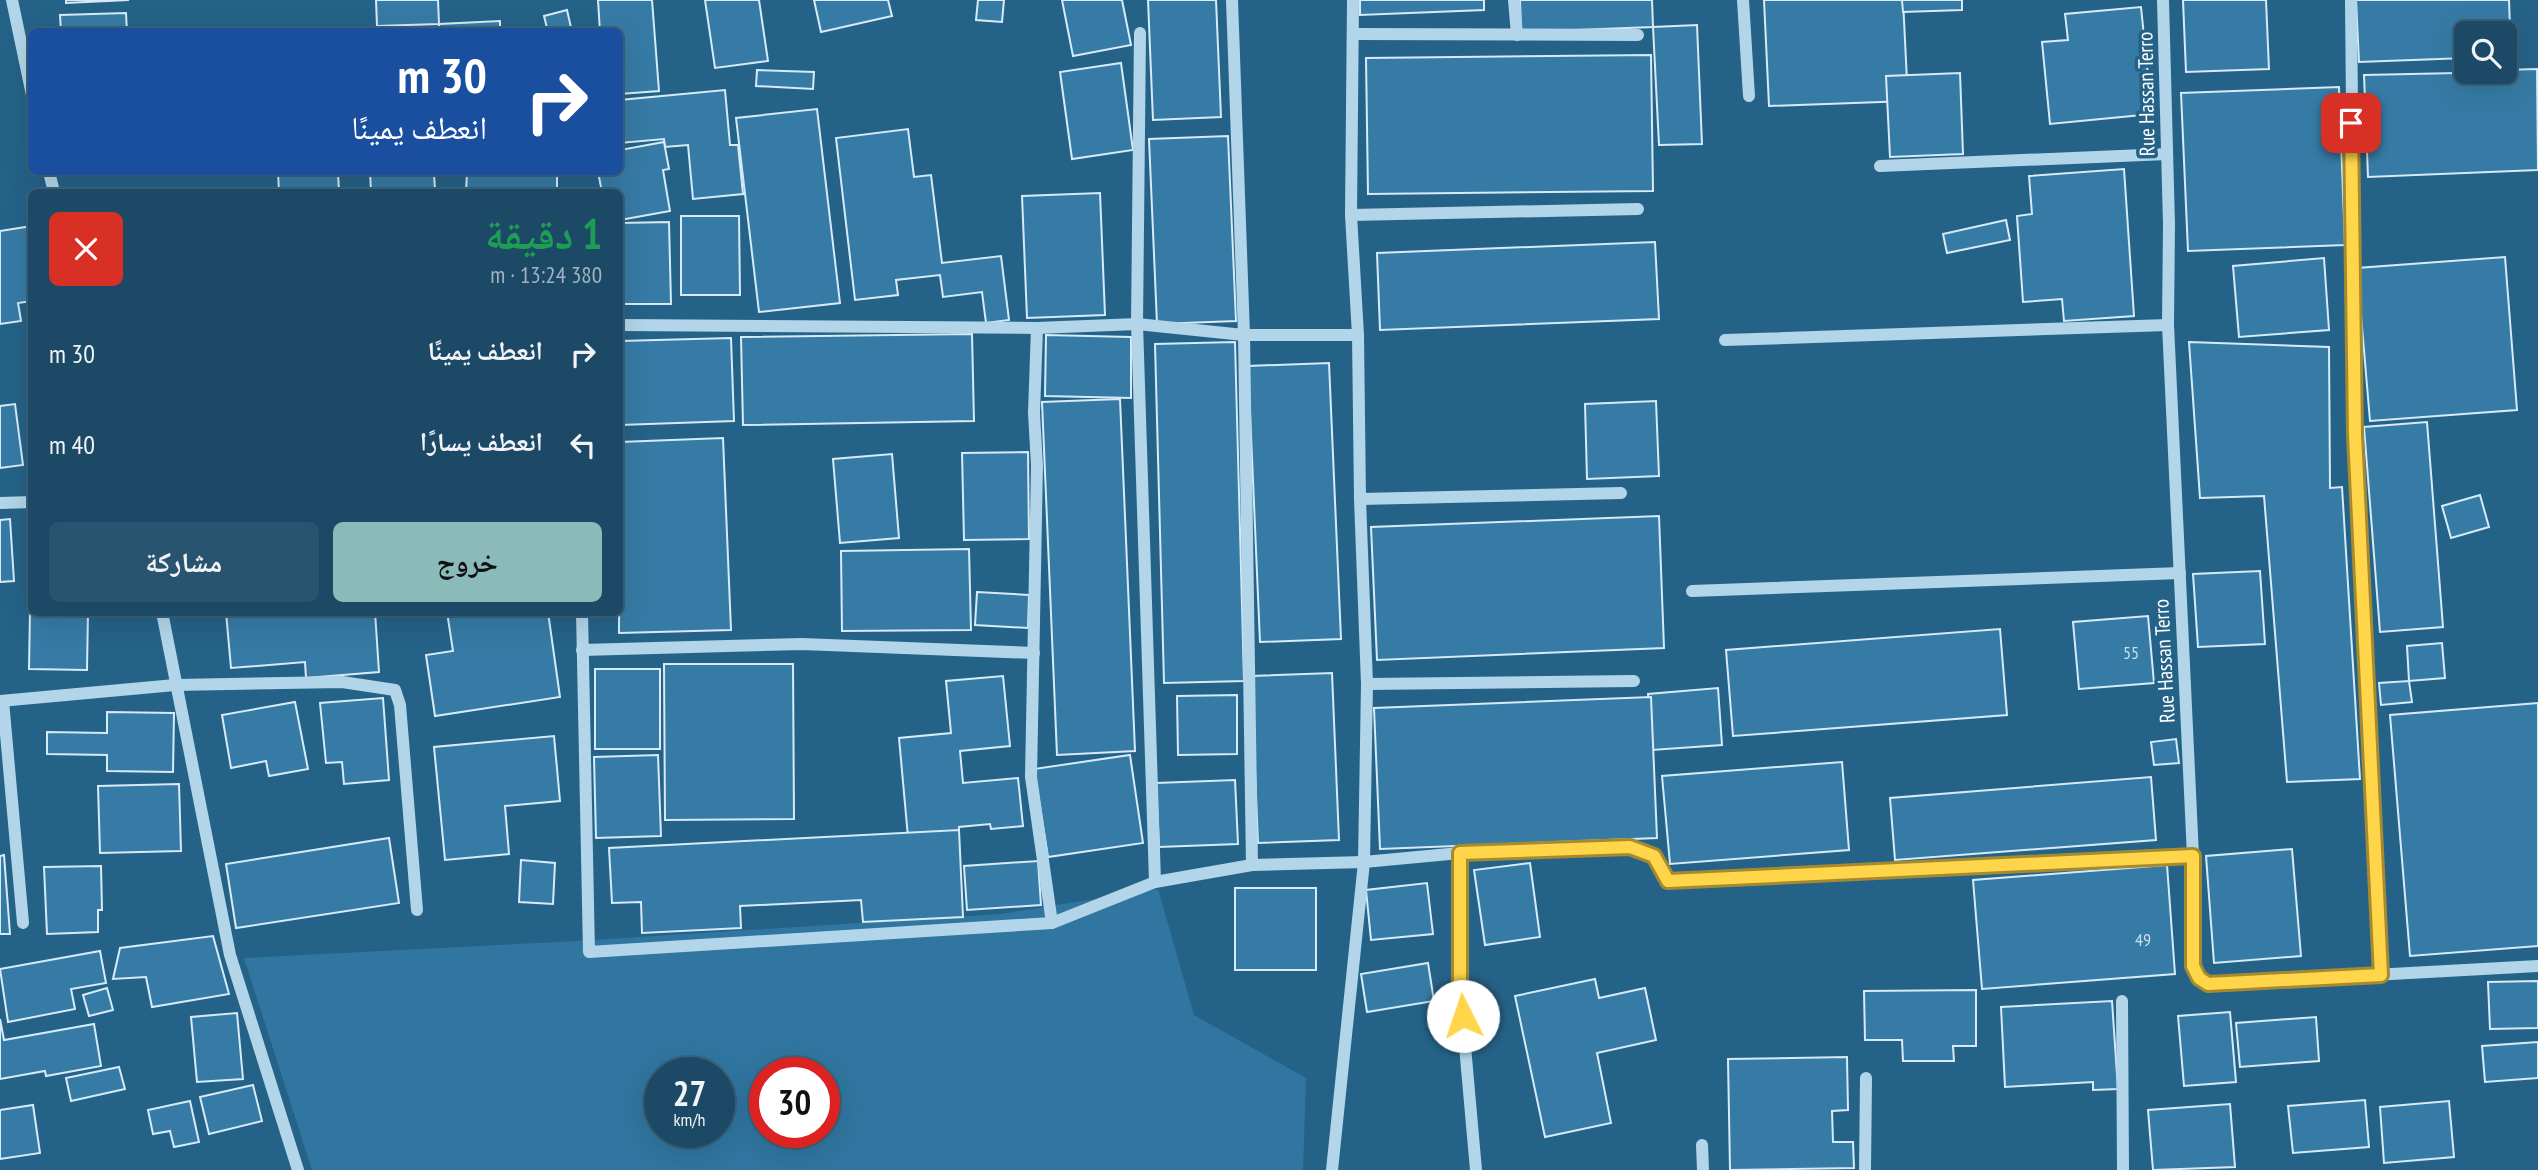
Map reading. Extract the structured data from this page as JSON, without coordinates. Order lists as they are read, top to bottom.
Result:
{
  "streets": {
    "street": ["Rue Hassan Terro"]
  },
  "house_numbers": ["55", "49"],
  "page": {
    "turn": ["30 m", "انعطف يمينًا"],
    "heading": ["1 دقيقة", "380 m · 13:24"],
    "list": [
      {
        "name": "انعطف يمينًا",
        "value": "30 m"
      },
      {
        "name": "انعطف يسارًا",
        "value": "40 m"
      }
    ],
    "buttons": ["خروج", "مشاركة"],
    "speed": "27 km/h",
    "limit": "30"
  }
}
